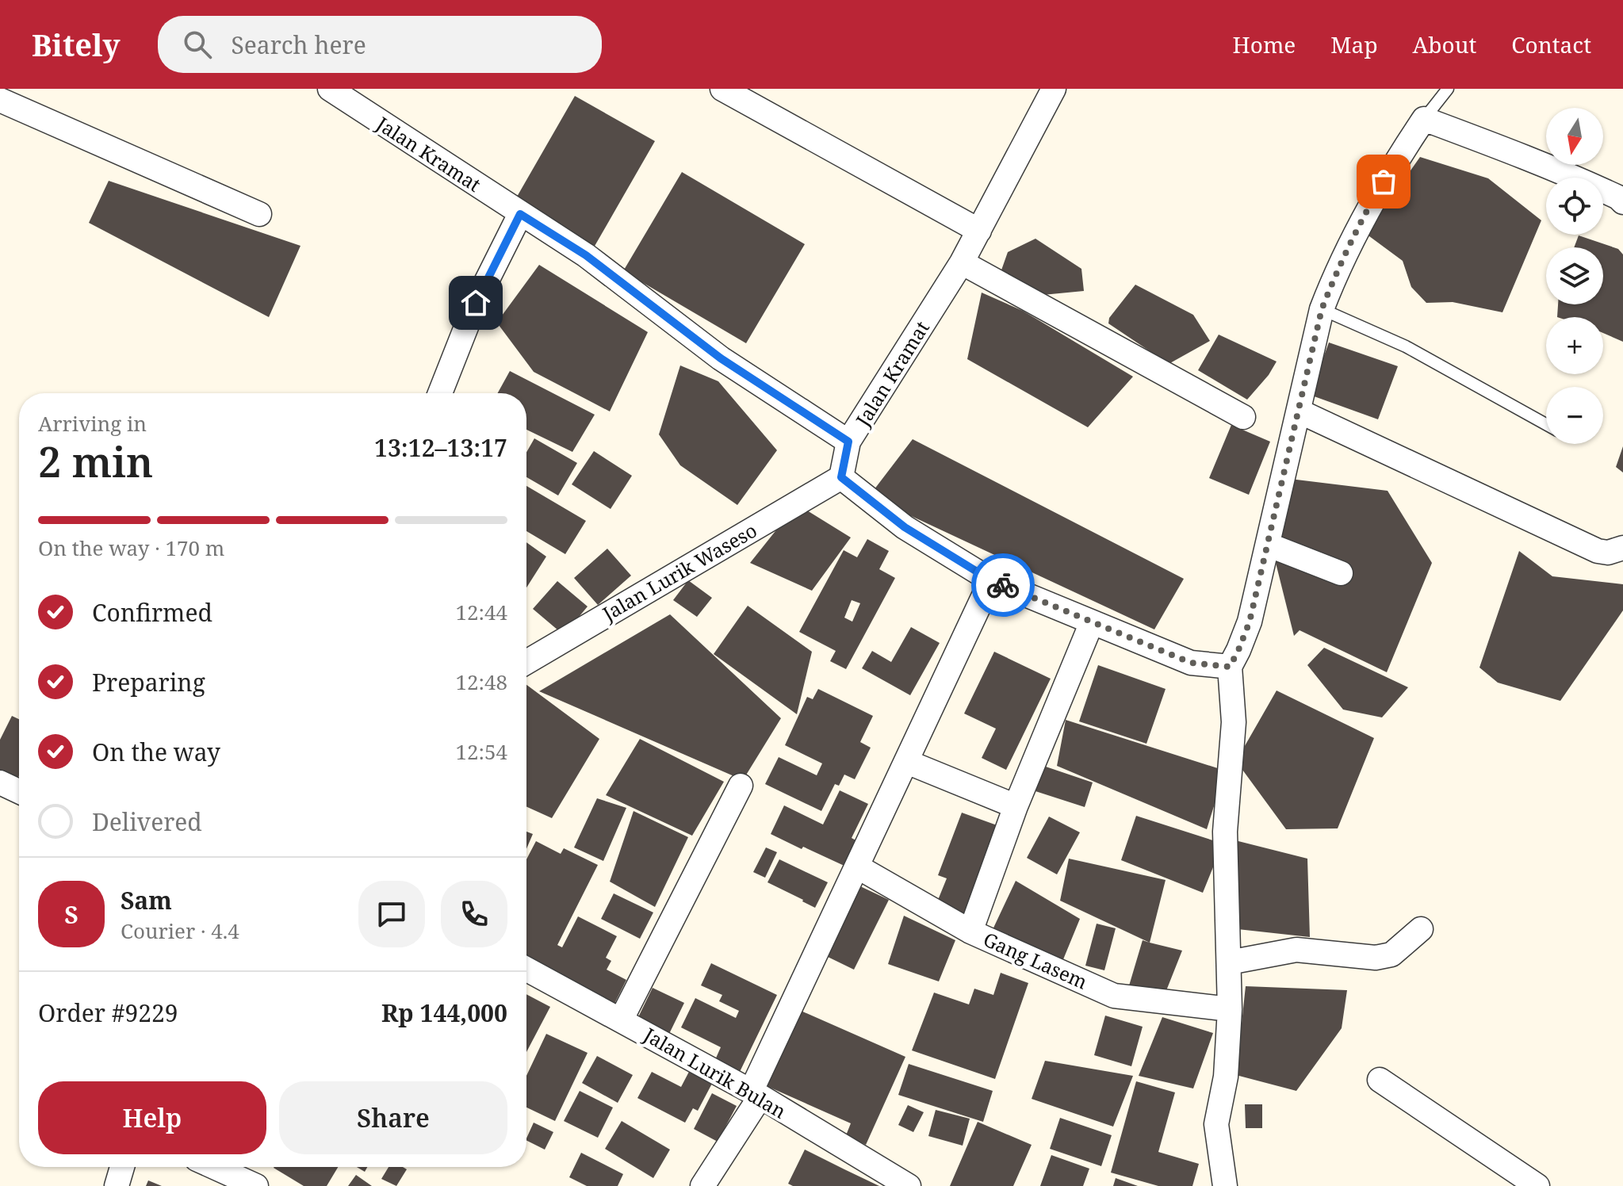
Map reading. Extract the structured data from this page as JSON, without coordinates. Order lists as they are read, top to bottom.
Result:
{
  "streets": {
    "street": [
      "Jalan Kramat",
      "Jalan Lurik Waseso",
      "Gang Lasem",
      "Jalan Lurik Bulan"
    ]
  },
  "north": "bottom",
  "page": {
    "header": "Bitely",
    "search": "Search here",
    "nav": [
      "Home",
      "Map",
      "About",
      "Contact"
    ],
    "map_buttons": ["+", "−"],
    "heading": ["2 min", "Arriving in", "13:12–13:17"],
    "panel": [
      "Sam",
      "Courier · 4.4",
      "Order #9229",
      "Rp 144,000"
    ],
    "bar": "On the way · 170 m",
    "list": [
      ["Confirmed", "12:44"],
      ["Preparing", "12:48"],
      ["On the way", "12:54"],
      "Delivered"
    ],
    "round": "S",
    "buttons": ["Help", "Share"]
  }
}
